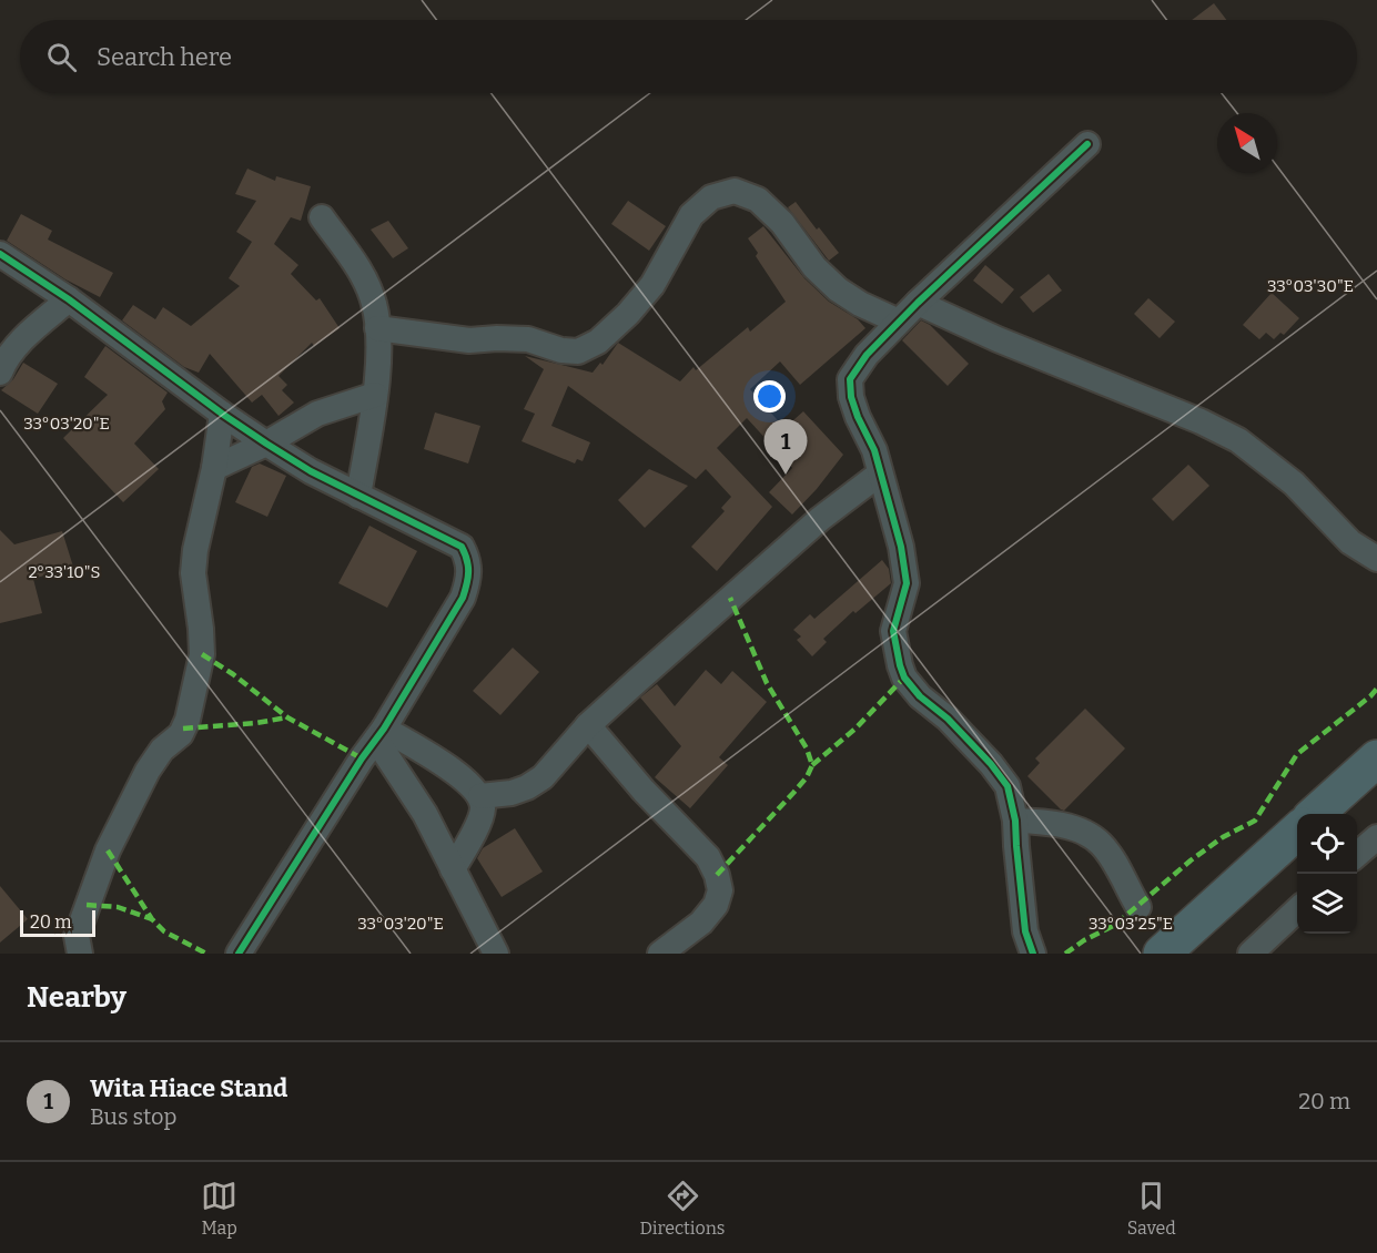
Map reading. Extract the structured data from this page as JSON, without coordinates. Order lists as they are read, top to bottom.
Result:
{
  "scale_bar": "20 m",
  "north": "top left",
  "page": {
    "search": "Search here",
    "pins": "1",
    "scale": "20 m",
    "heading": "Nearby",
    "list": [
      {
        "mark": "1",
        "name": "Wita Hiace Stand",
        "note": "Bus stop",
        "value": "20 m"
      }
    ],
    "nav": ["Map", "Directions", "Saved"]
  },
  "coordinates": [
    "33°03'30\"E",
    "33°03'20\"E",
    "2°33'10\"S",
    "33°03'25\"E"
  ]
}
